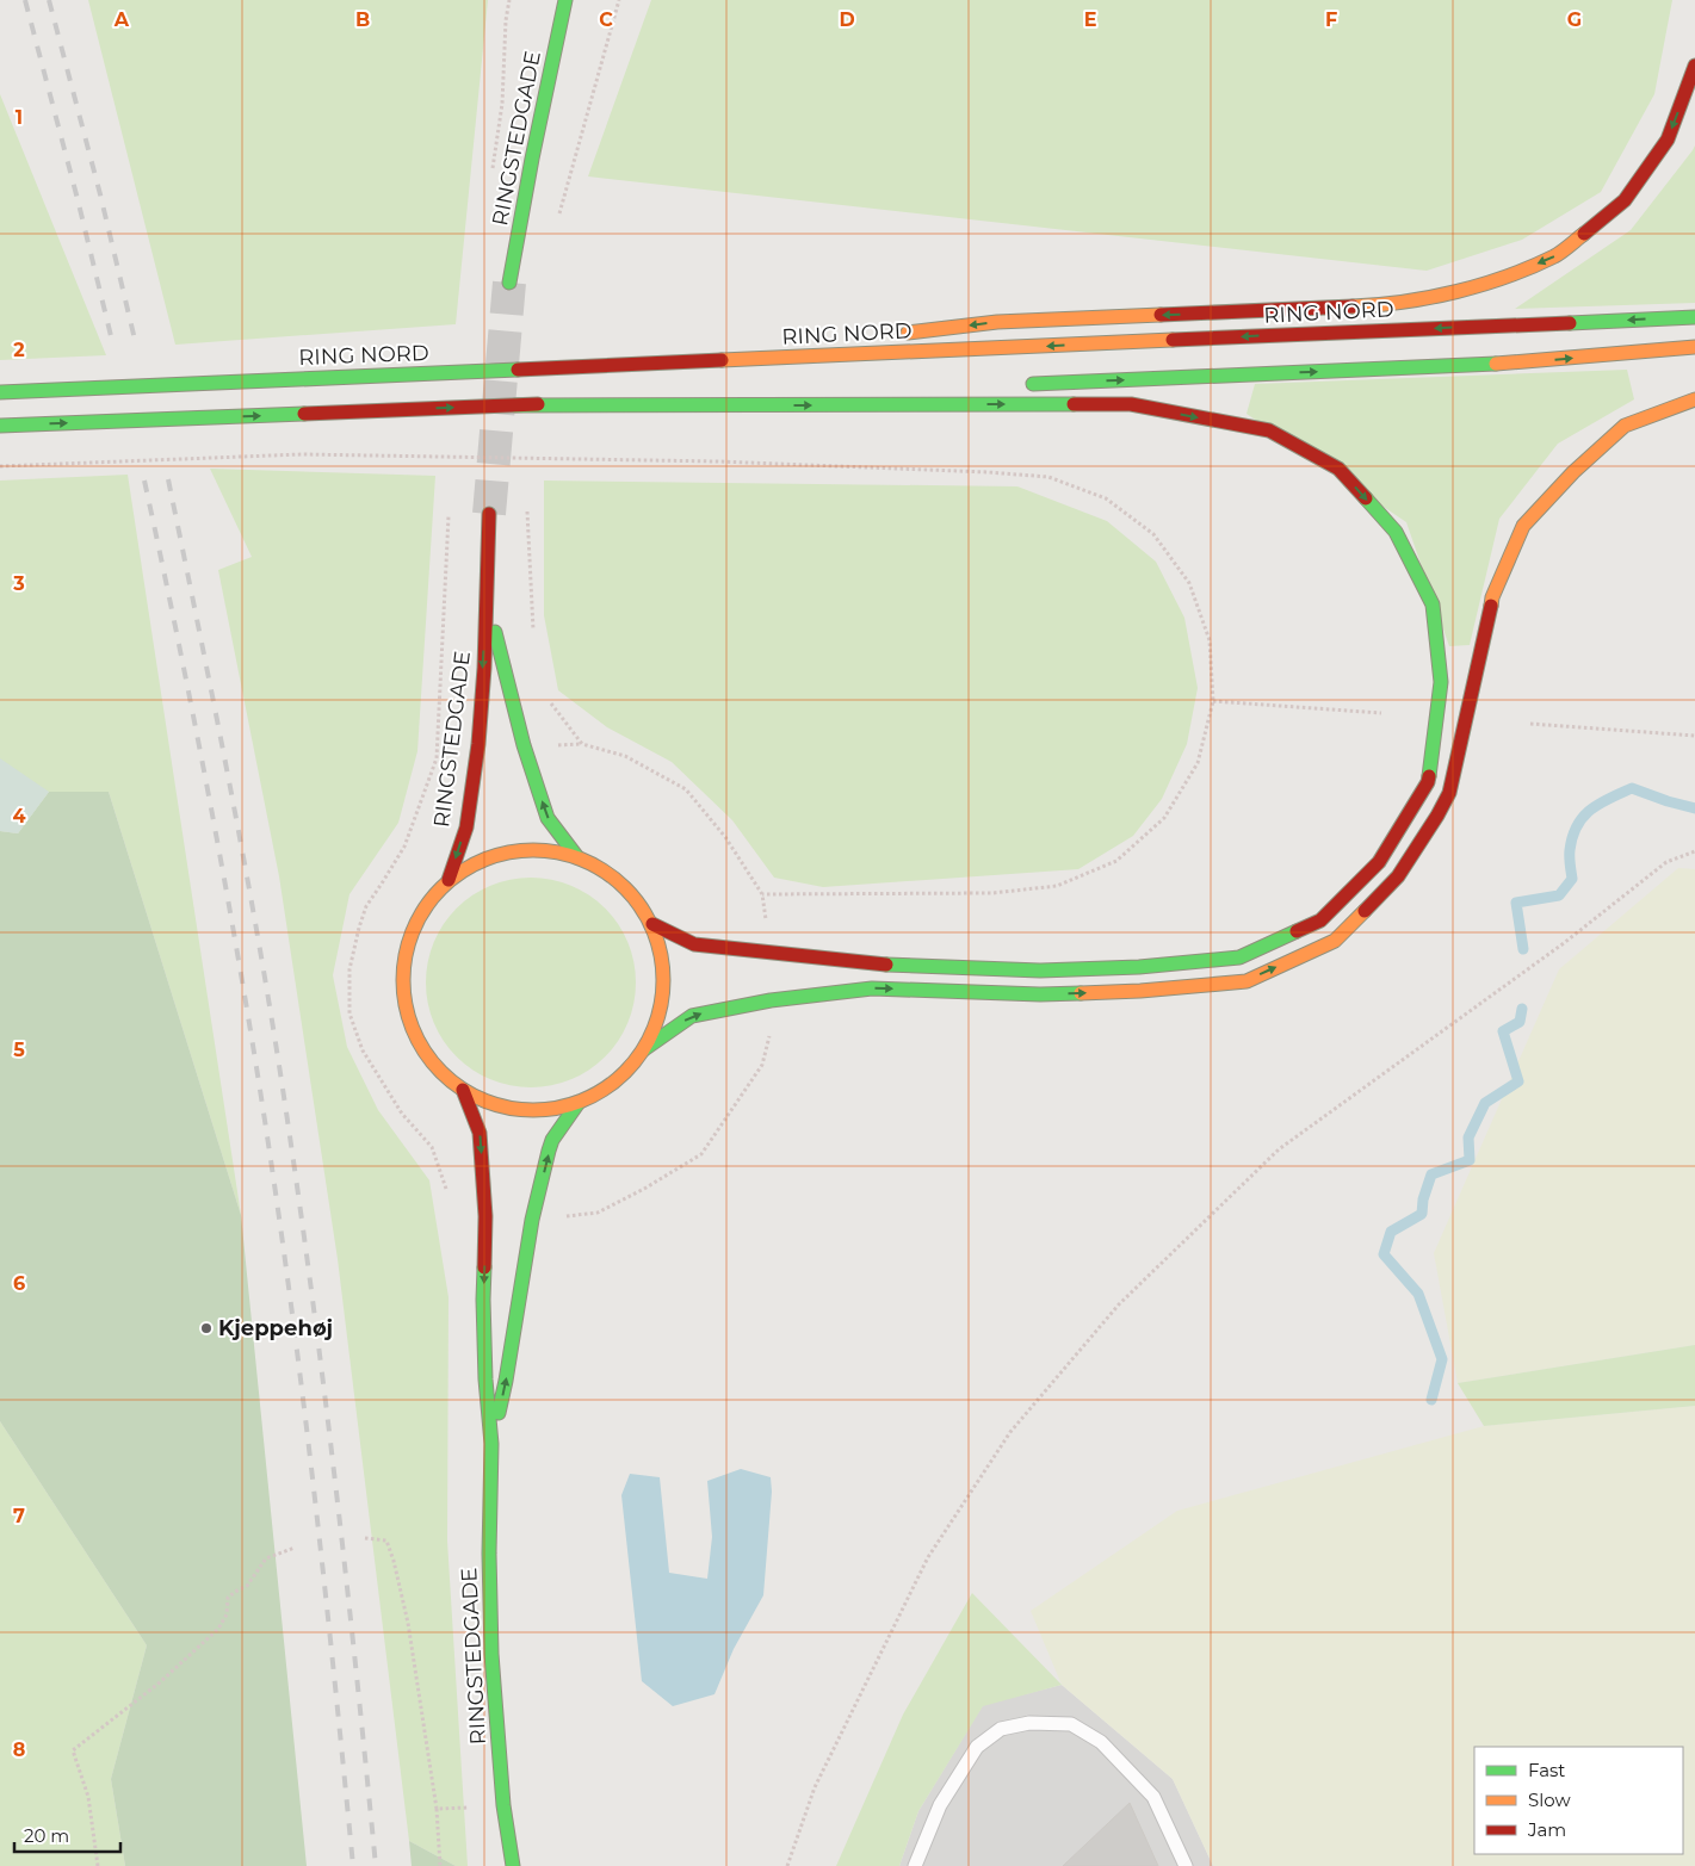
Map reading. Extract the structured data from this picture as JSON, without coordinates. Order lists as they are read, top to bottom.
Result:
{
  "streets": {
    "main road": ["RINGSTEDGADE", "RING NORD"]
  },
  "places": ["Kjeppehøj"],
  "legend": ["Fast", "Slow", "Jam"],
  "scale_bar": "20 m",
  "grid": {
    "columns": [
      "A",
      "B",
      "C",
      "D",
      "E",
      "F",
      "G"
    ],
    "rows": [
      "1",
      "2",
      "3",
      "4",
      "5",
      "6",
      "7",
      "8"
    ]
  }
}
